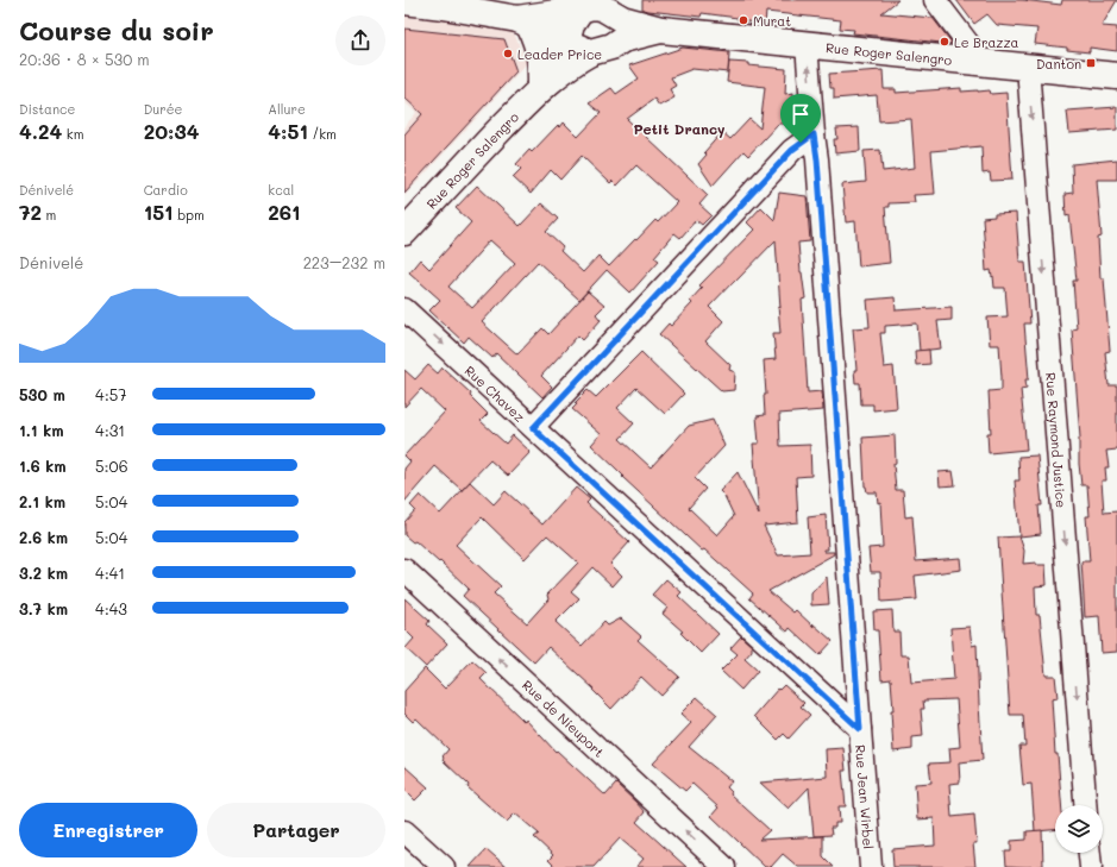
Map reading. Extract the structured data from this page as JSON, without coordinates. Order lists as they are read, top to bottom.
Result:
{
  "streets": {
    "main road": ["Rue Roger Salengro"],
    "street": [
      "Rue Chavez",
      "Rue Raymond Justice",
      "Rue de Nieuport",
      "Rue Jean Wirbel"
    ]
  },
  "crossings": [
    ["Rue Roger Salengro", "Rue Raymond Justice"],
    ["Rue Roger Salengro", "Rue Jean Wirbel"],
    ["Rue Chavez", "Rue Jean Wirbel"]
  ],
  "one_way": ["Rue Raymond Justice", "Rue de Nieuport"],
  "districts": ["Petit Drancy"],
  "places": {
    "other": ["Murat", "Le Brazza", "Leader Price"],
    "transit": ["Danton"]
  },
  "page": {
    "heading": ["Course du soir", "20:36 · 8 × 530 m"],
    "stats": [
      ["Distance", "4.24 km"],
      ["Durée", "20:34"],
      ["Allure", "4:51 /km"],
      ["Dénivelé", "72 m"],
      ["Cardio", "151 bpm"],
      ["kcal", "261"]
    ],
    "chart": ["Dénivelé", "223–232 m"],
    "list": [
      {
        "name": "530 m",
        "note": "4:57"
      },
      {
        "name": "1.1 km",
        "note": "4:31"
      },
      {
        "name": "1.6 km",
        "note": "5:06"
      },
      {
        "name": "2.1 km",
        "note": "5:04"
      },
      {
        "name": "2.6 km",
        "note": "5:04"
      },
      {
        "name": "3.2 km",
        "note": "4:41"
      },
      {
        "name": "3.7 km",
        "note": "4:43"
      }
    ],
    "buttons": ["Enregistrer", "Partager"]
  }
}
